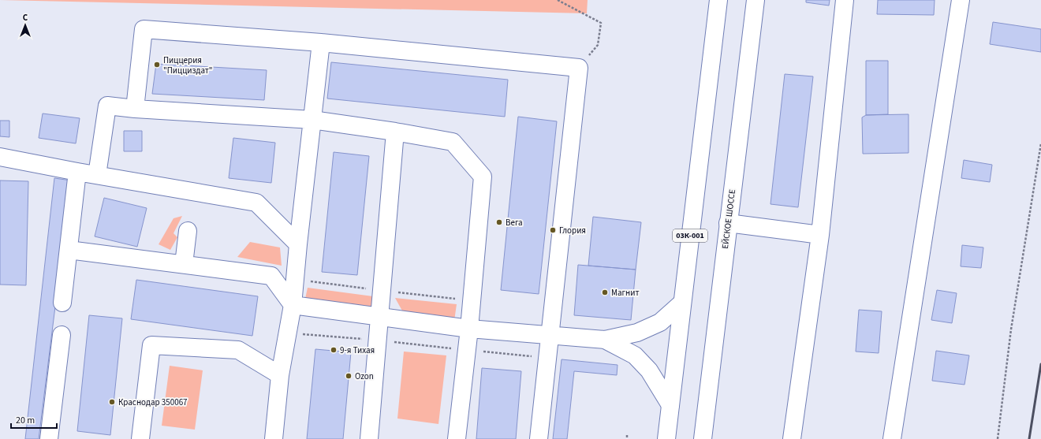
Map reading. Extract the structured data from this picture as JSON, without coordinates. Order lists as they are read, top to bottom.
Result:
{
  "streets": {
    "street": ["ЕЙСКОЕ ШОССЕ", "03К-001"]
  },
  "places": [
    "Пиццерия \"Пицциздат\"",
    "Вега",
    "Глория",
    "Магнит",
    "9-я Тихая",
    "Ozon",
    "Краснодар 350067"
  ],
  "scale_bar": "20 m",
  "north": "top"
}
